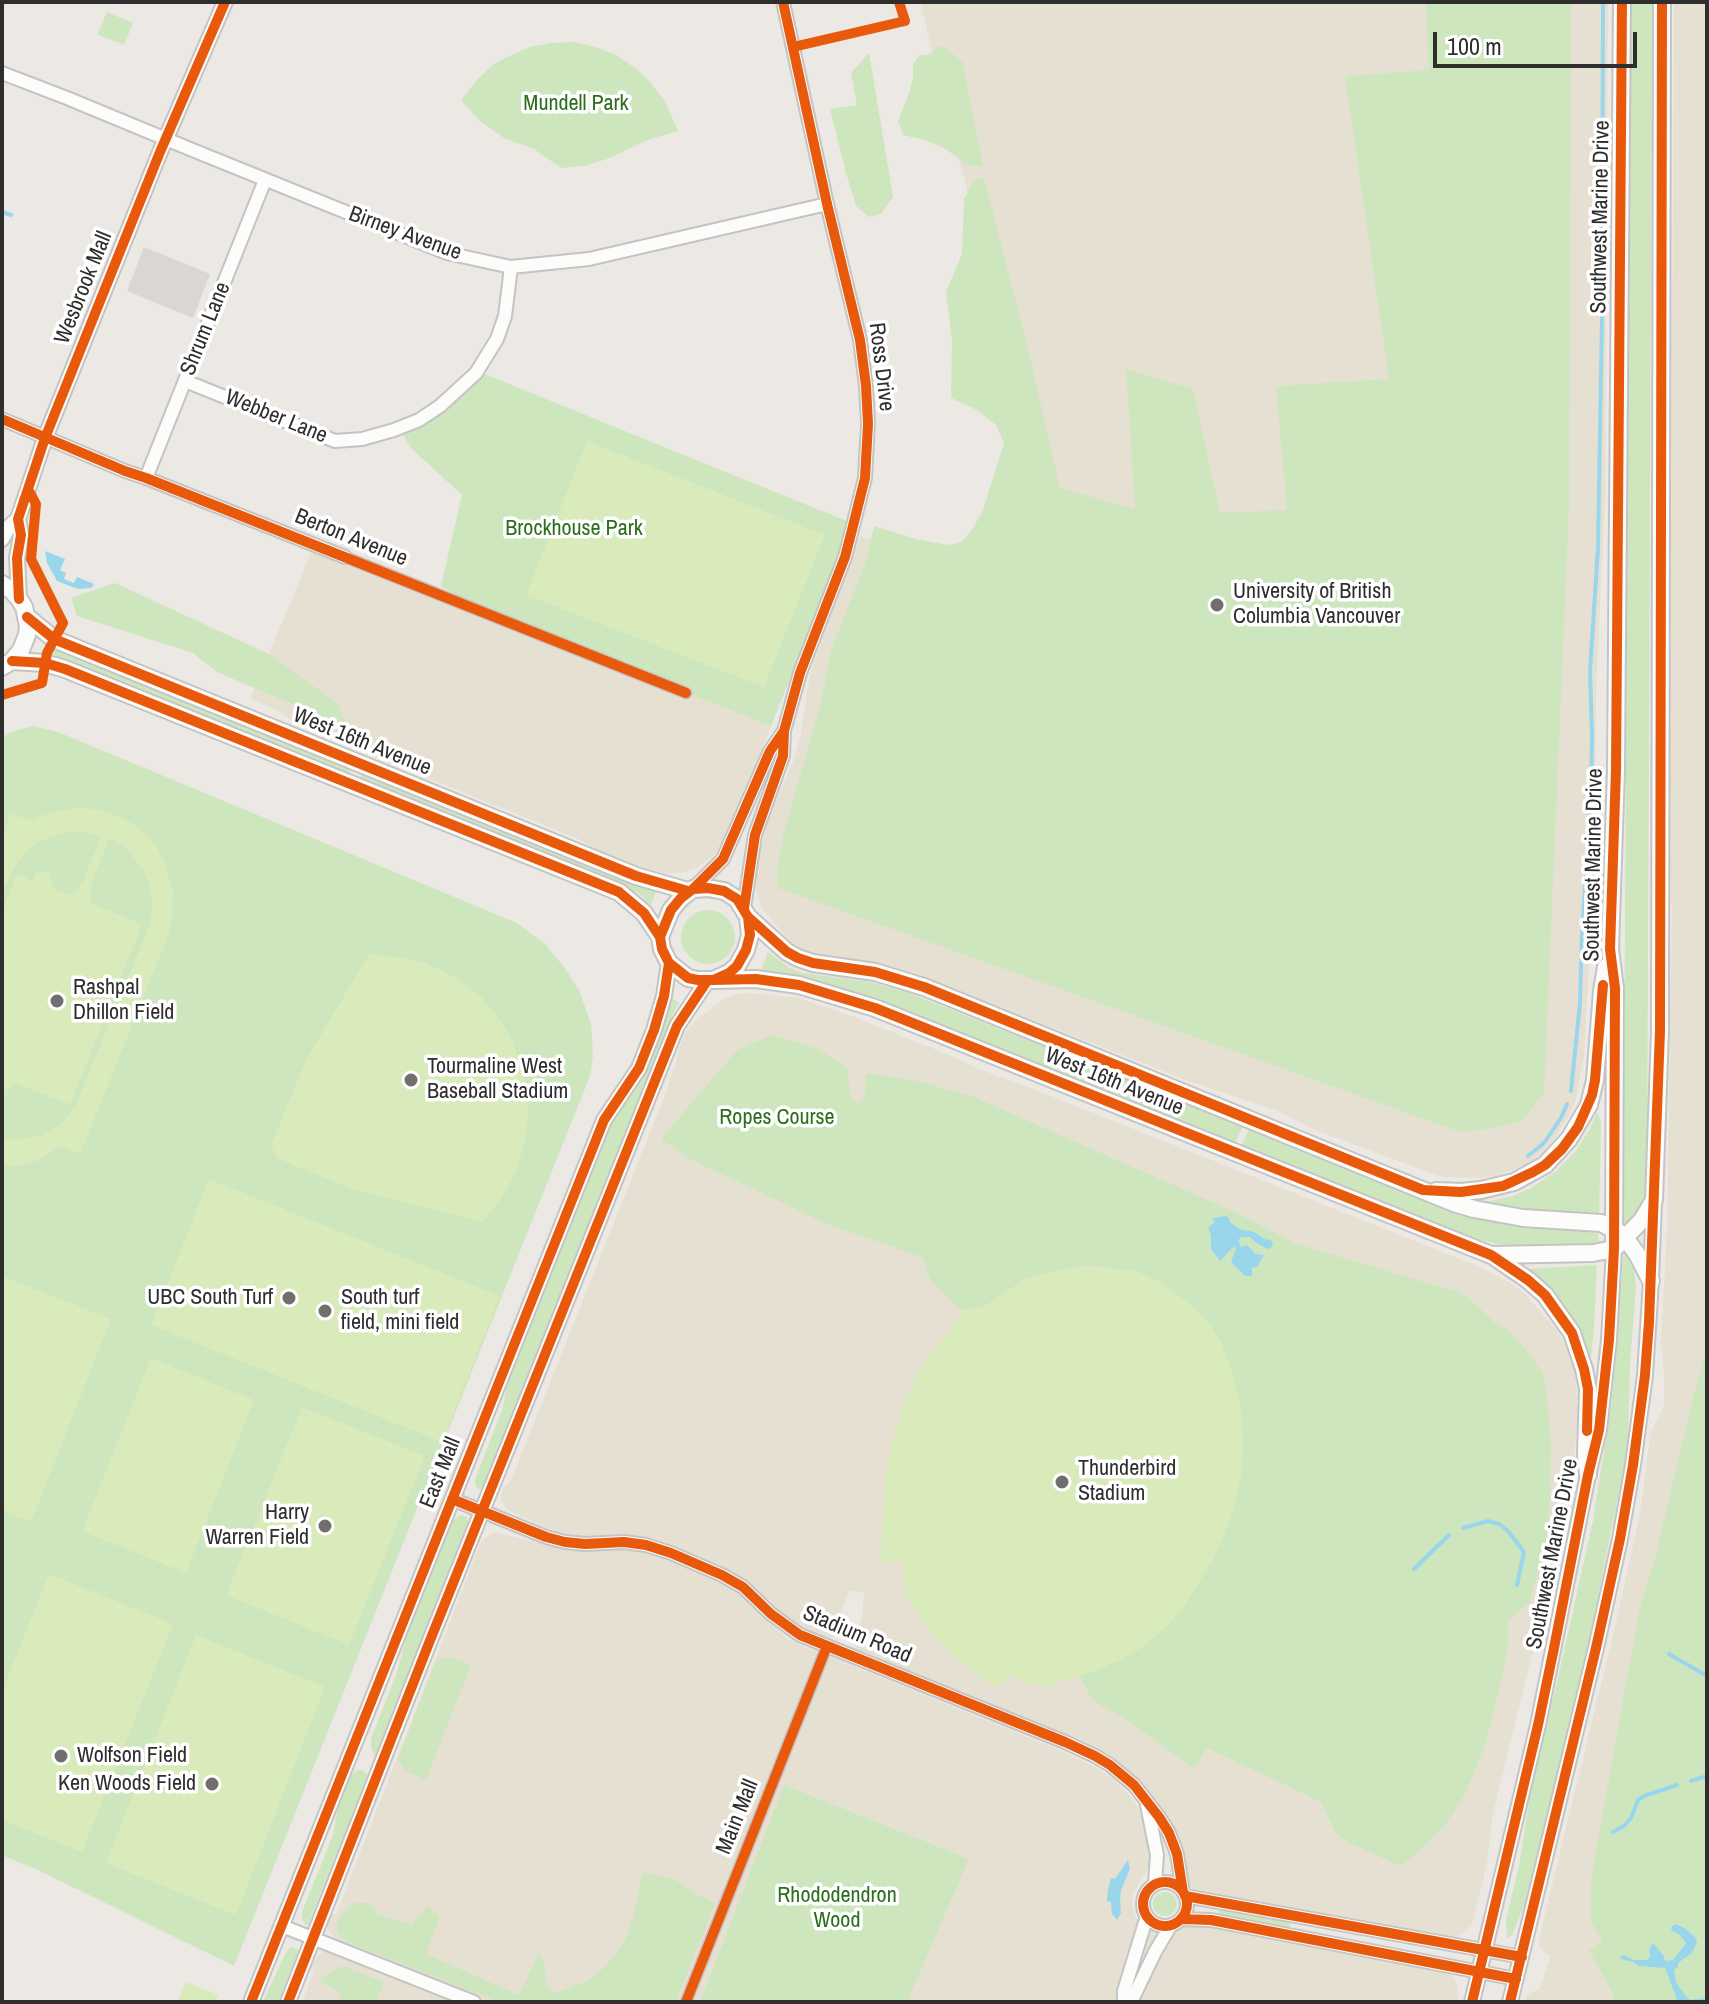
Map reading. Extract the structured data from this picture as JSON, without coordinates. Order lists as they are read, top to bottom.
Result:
{
  "streets": {
    "main road": ["Southwest Marine Drive", "West 16th Avenue"],
    "street": [
      "Birney Avenue",
      "Wesbrook Mall",
      "Shrum Lane",
      "Ross Drive",
      "Webber Lane",
      "Berton Avenue",
      "East Mall",
      "Stadium Road",
      "Main Mall"
    ]
  },
  "crossings": [
    ["Southwest Marine Drive", "West 16th Avenue"],
    ["Birney Avenue", "Wesbrook Mall"],
    ["Birney Avenue", "Shrum Lane"],
    ["Birney Avenue", "Ross Drive"],
    ["Birney Avenue", "Webber Lane"],
    ["Wesbrook Mall", "Berton Avenue"],
    ["Shrum Lane", "Webber Lane"],
    ["Shrum Lane", "Berton Avenue"],
    ["Ross Drive", "West 16th Avenue"],
    ["Ross Drive", "East Mall"],
    ["West 16th Avenue", "East Mall"],
    ["East Mall", "Stadium Road"],
    ["Stadium Road", "Main Mall"]
  ],
  "parks": [
    "Mundell Park",
    "Brockhouse Park",
    "Ropes Course",
    "Rhododendron Wood"
  ],
  "places": [
    "University of British Columbia Vancouver",
    "Rashpal Dhillon Field",
    "Tourmaline West Baseball Stadium",
    "UBC South Turf",
    "South turf field, mini field",
    "Thunderbird Stadium",
    "Harry Warren Field",
    "Wolfson Field",
    "Ken Woods Field"
  ],
  "scale_bar": "100 m"
}
